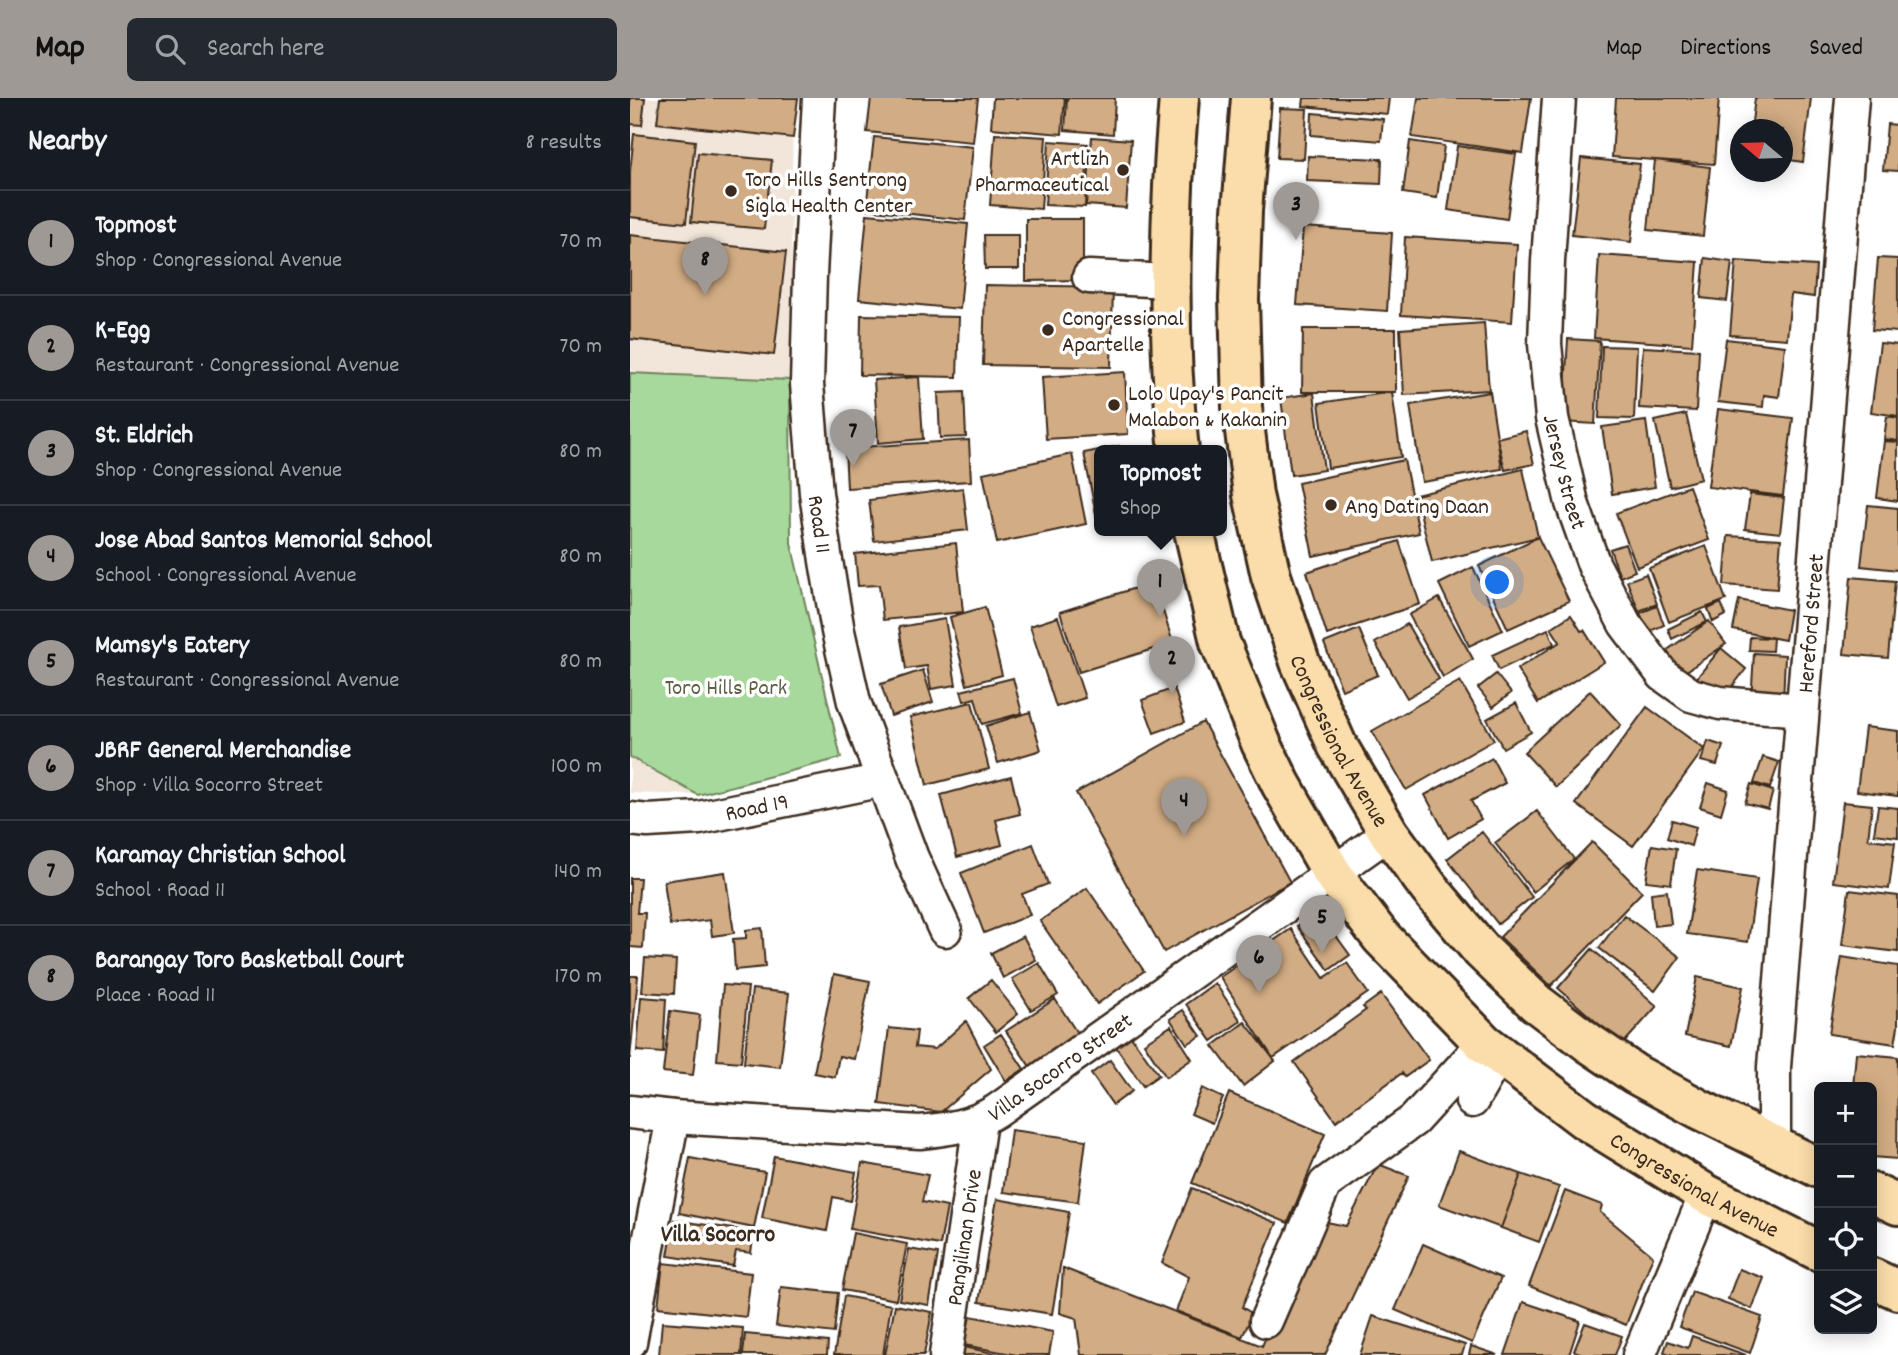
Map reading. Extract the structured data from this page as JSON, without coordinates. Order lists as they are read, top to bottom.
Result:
{
  "streets": {
    "main road": ["Congressional Avenue"],
    "street": [
      "Jersey Street",
      "Road 11",
      "Hereford Street",
      "Road 19",
      "Villa Socorro Street",
      "Pangilinan Drive"
    ]
  },
  "crossings": [
    ["Jersey Street", "Hereford Street"],
    ["Road 11", "Road 19"],
    ["Hereford Street", "Congressional Avenue"],
    ["Congressional Avenue", "Villa Socorro Street"],
    ["Villa Socorro Street", "Pangilinan Drive"]
  ],
  "districts": ["Villa Socorro"],
  "parks": ["Toro Hills Park"],
  "places": [
    "Artlizh Pharmaceutical",
    "Toro Hills Sentrong Sigla Health Center",
    "Congressional Apartelle",
    "Lolo Upay's Pancit Malabon & Kakanin",
    "Ang Dating Daan"
  ],
  "north": "left",
  "page": {
    "header": "Map",
    "search": "Search here",
    "nav": ["Map", "Directions", "Saved"],
    "heading": ["Nearby", "8 results"],
    "pins": [
      "3",
      "8",
      "7",
      "1",
      "2",
      "4",
      "5",
      "6"
    ],
    "list": [
      {
        "mark": "1",
        "name": "Topmost",
        "note": "Shop · Congressional Avenue",
        "value": "70 m"
      },
      {
        "mark": "2",
        "name": "K-Egg",
        "note": "Restaurant · Congressional Avenue",
        "value": "70 m"
      },
      {
        "mark": "3",
        "name": "St. Eldrich",
        "note": "Shop · Congressional Avenue",
        "value": "80 m"
      },
      {
        "mark": "4",
        "name": "Jose Abad Santos Memorial School",
        "note": "School · Congressional Avenue",
        "value": "80 m"
      },
      {
        "mark": "5",
        "name": "Mamsy's Eatery",
        "note": "Restaurant · Congressional Avenue",
        "value": "80 m"
      },
      {
        "mark": "6",
        "name": "JBRF General Merchandise",
        "note": "Shop · Villa Socorro Street",
        "value": "100 m"
      },
      {
        "mark": "7",
        "name": "Karamay Christian School",
        "note": "School · Road 11",
        "value": "140 m"
      },
      {
        "mark": "8",
        "name": "Barangay Toro Basketball Court",
        "note": "Place · Road 11",
        "value": "170 m"
      }
    ],
    "popup": ["Topmost", "Shop"],
    "map_buttons": ["+", "−"]
  }
}
